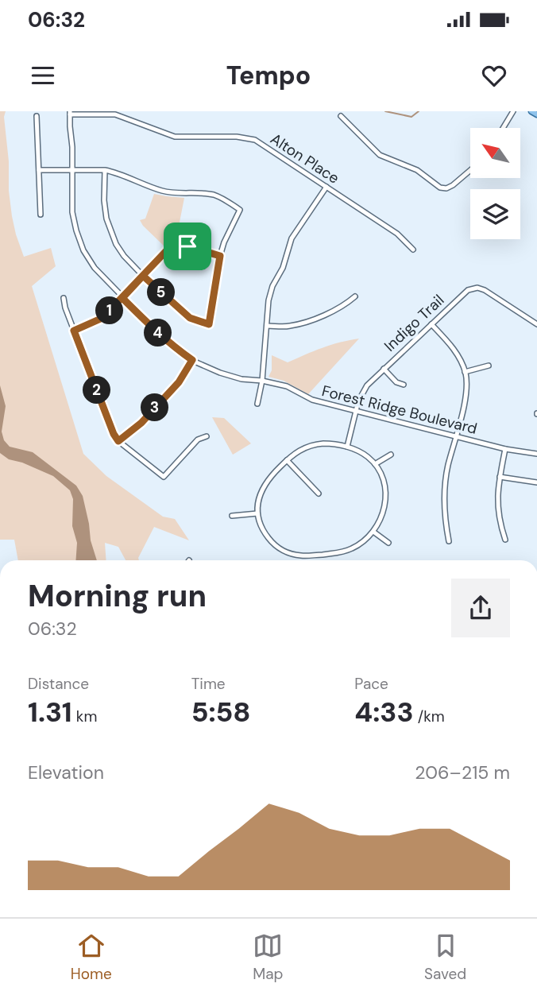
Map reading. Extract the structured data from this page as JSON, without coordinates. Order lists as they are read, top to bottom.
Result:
{
  "streets": {
    "street": ["Alton Place", "Indigo Trail", "Forest Ridge Boulevard"]
  },
  "crossings": [
    ["Alton Place", "Forest Ridge Boulevard"],
    ["Indigo Trail", "Forest Ridge Boulevard"]
  ],
  "north": "top left",
  "page": {
    "status": "06:32",
    "header": "Tempo",
    "pins": [
      "5",
      "1",
      "4",
      "2",
      "3"
    ],
    "heading": ["Morning run", "06:32"],
    "stats": [
      ["Distance", "1.31 km"],
      ["Time", "5:58"],
      ["Pace", "4:33 /km"]
    ],
    "chart": ["Elevation", "206–215 m"],
    "tabs": ["Home", "Map", "Saved"]
  }
}
